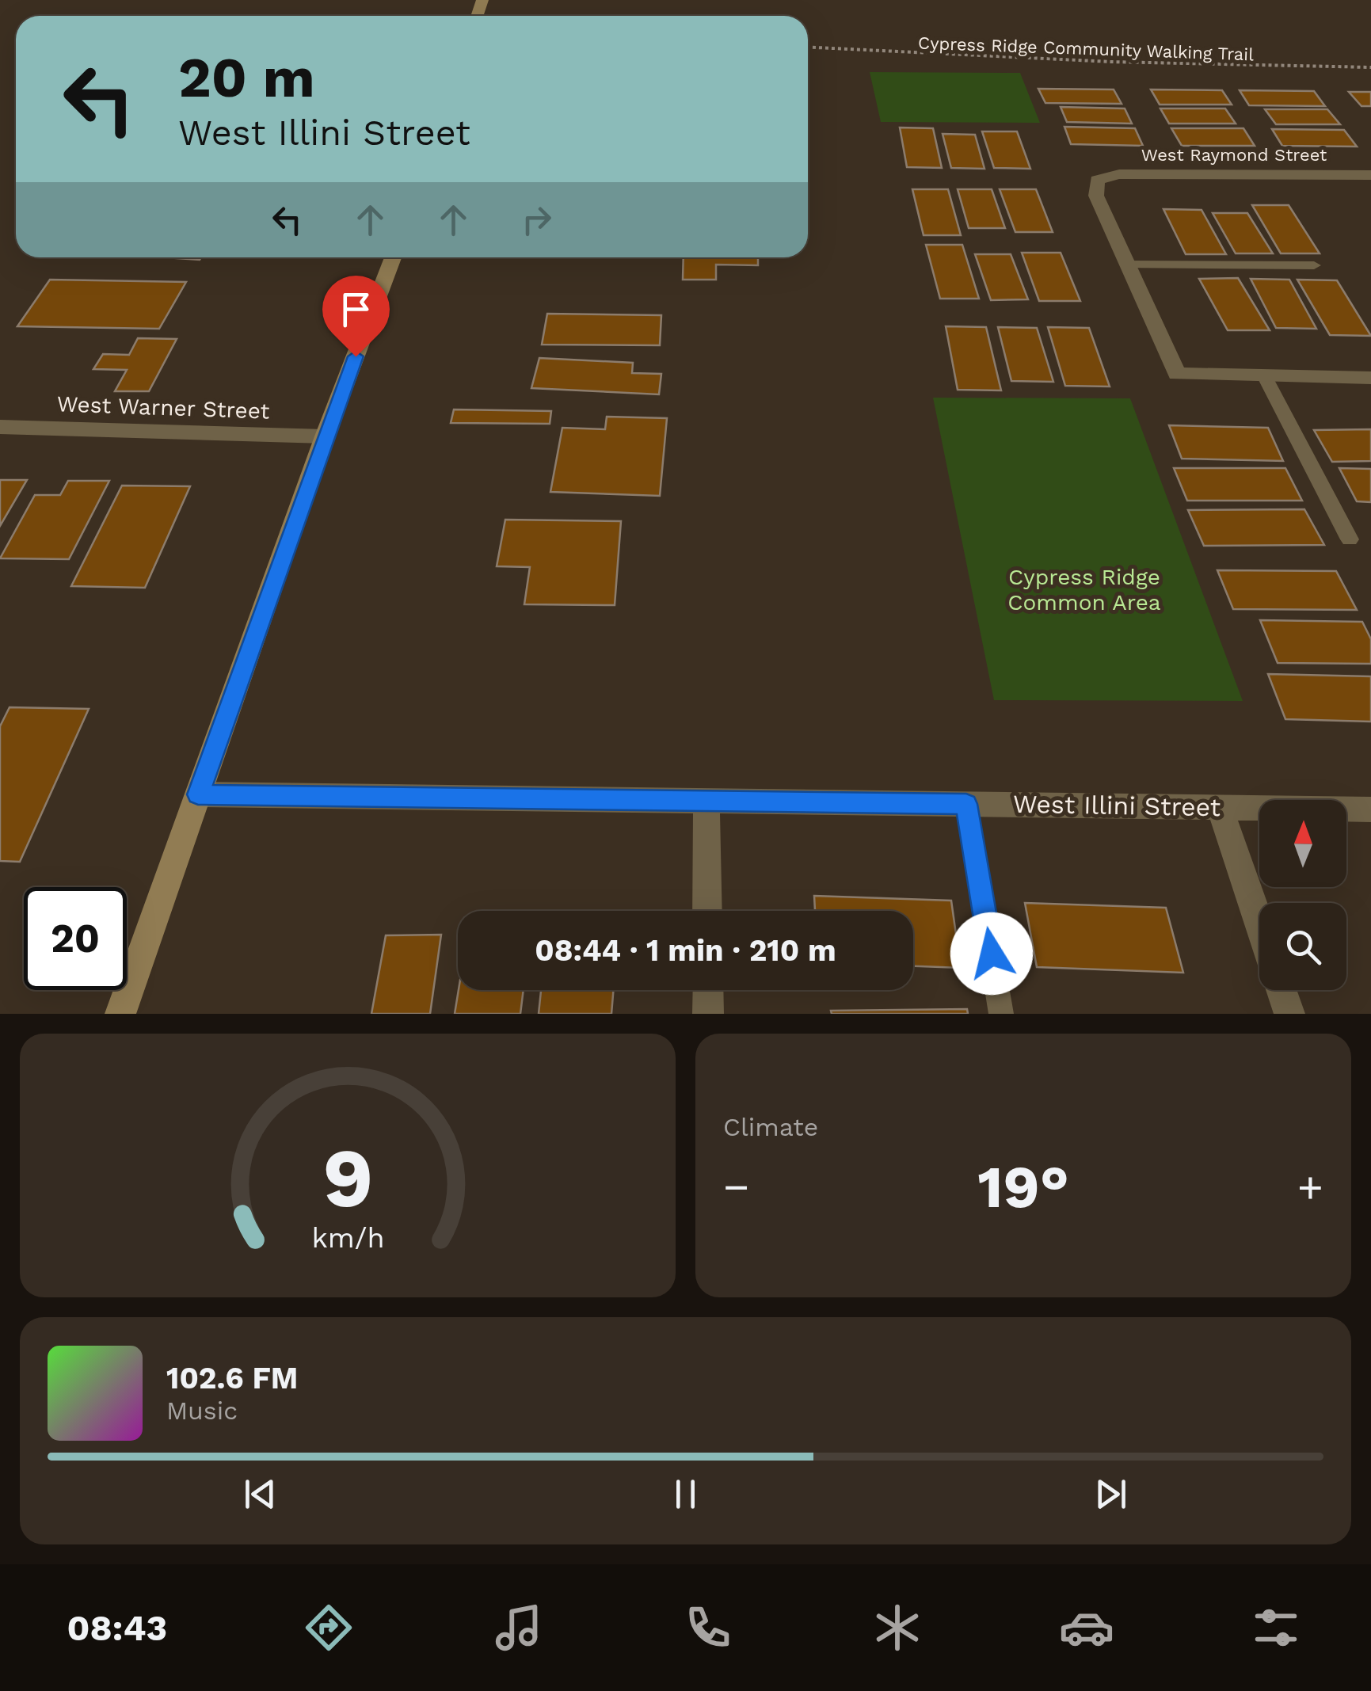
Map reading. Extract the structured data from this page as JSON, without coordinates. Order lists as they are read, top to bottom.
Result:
{
  "streets": {
    "street": ["West Raymond Street", "West Warner Street", "West Illini Street"],
    "path": ["Cypress Ridge Community Walking Trail"]
  },
  "parks": ["Cypress Ridge Common Area"],
  "north": "top",
  "page": {
    "turn": ["20 m", "West Illini Street"],
    "limit": "20",
    "trip": "08:44 · 1 min · 210 m",
    "tile": "Climate",
    "heat": ["−", "19°", "+"],
    "song": ["102.6 FM", "Music"],
    "tabs": "08:43",
    "gauge": ["9", "km/h"]
  }
}
